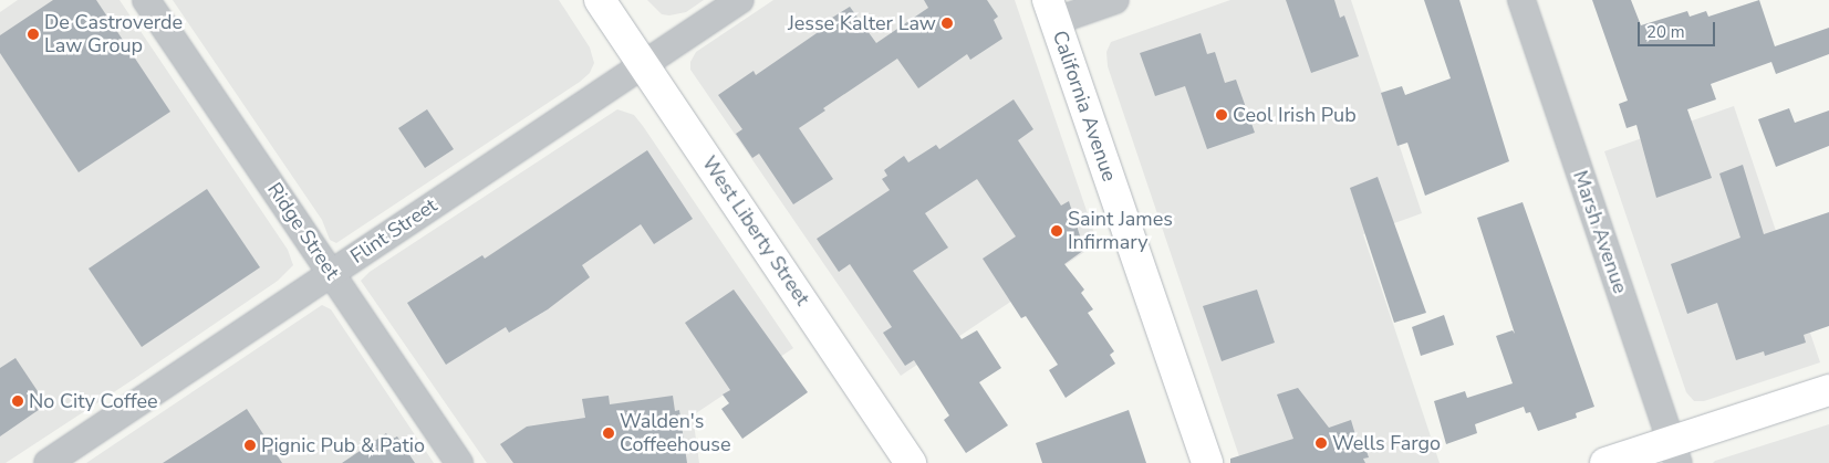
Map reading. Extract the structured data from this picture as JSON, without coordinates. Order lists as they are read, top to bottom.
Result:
{
  "streets": {
    "main road": ["California Avenue", "West Liberty Street"],
    "street": ["Ridge Street", "Flint Street", "Marsh Avenue"]
  },
  "crossings": [
    ["Ridge Street", "Flint Street"],
    ["Flint Street", "West Liberty Street"]
  ],
  "places": [
    "Jesse Kalter Law",
    "De Castroverde Law Group",
    "Ceol Irish Pub",
    "Saint James Infirmary",
    "No City Coffee",
    "Walden's Coffeehouse",
    "Wells Fargo",
    "Pignic Pub & Patio"
  ],
  "scale_bar": "20 m"
}
